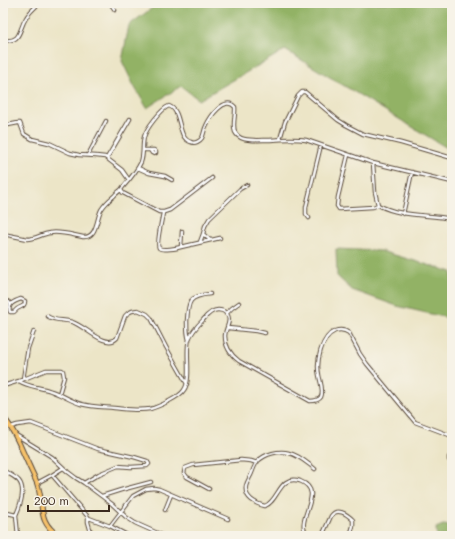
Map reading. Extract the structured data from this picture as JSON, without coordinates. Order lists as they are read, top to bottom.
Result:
{
  "scale_bar": "200 m"
}
